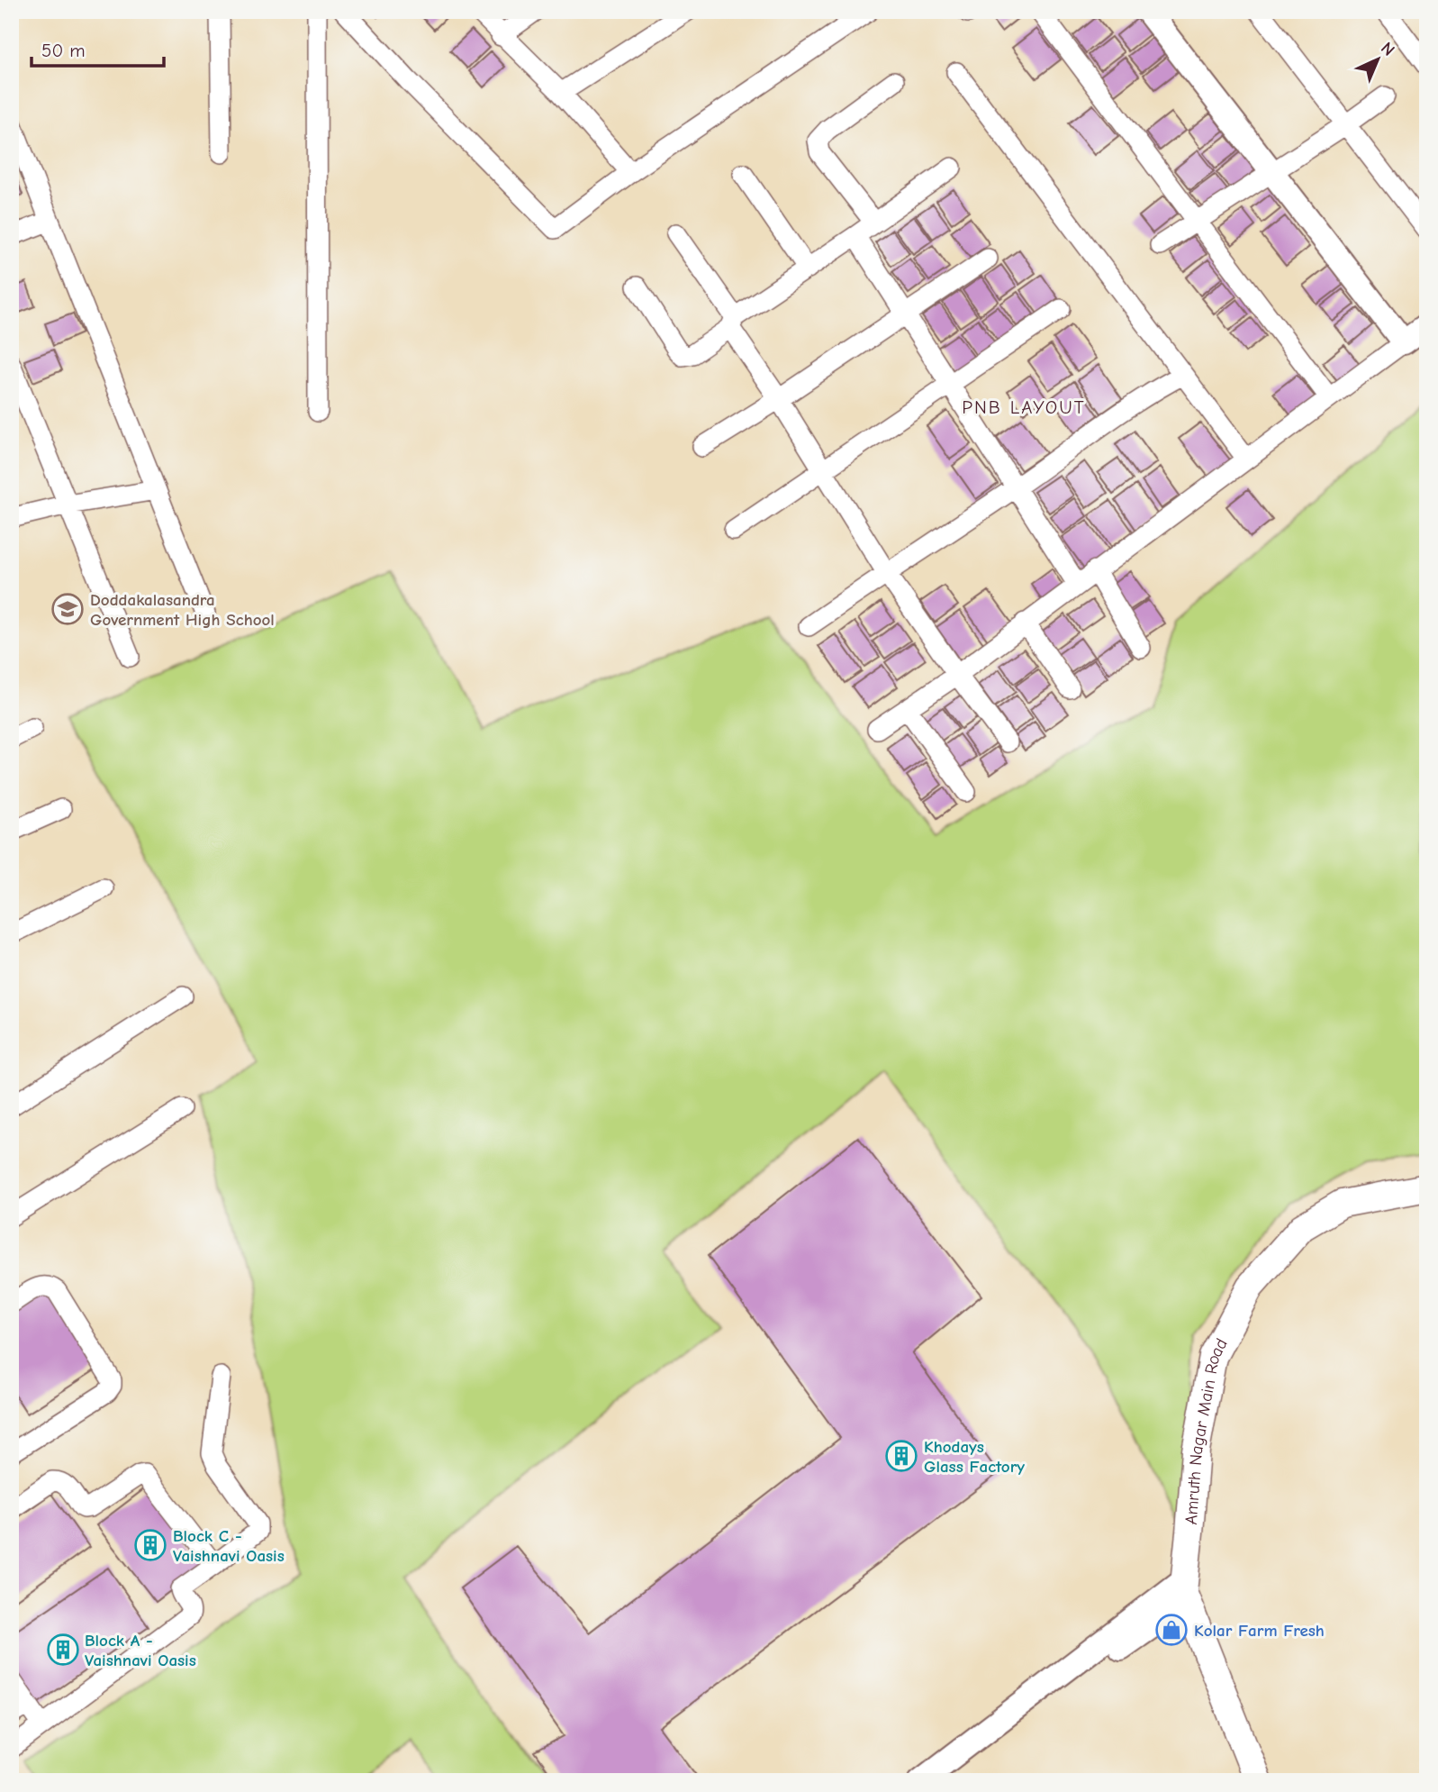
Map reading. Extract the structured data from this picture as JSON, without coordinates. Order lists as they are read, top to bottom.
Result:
{
  "streets": {
    "main road": ["Amruth Nagar Main Road"]
  },
  "districts": ["PNB LAYOUT"],
  "places": {
    "school or university": ["Doddakalasandra Government High School"],
    "building": ["Khodays Glass Factory", "Block C - Vaishnavi Oasis", "Block A - Vaishnavi Oasis"],
    "shop": ["Kolar Farm Fresh"]
  },
  "scale_bar": "50 m",
  "north": "top right"
}
